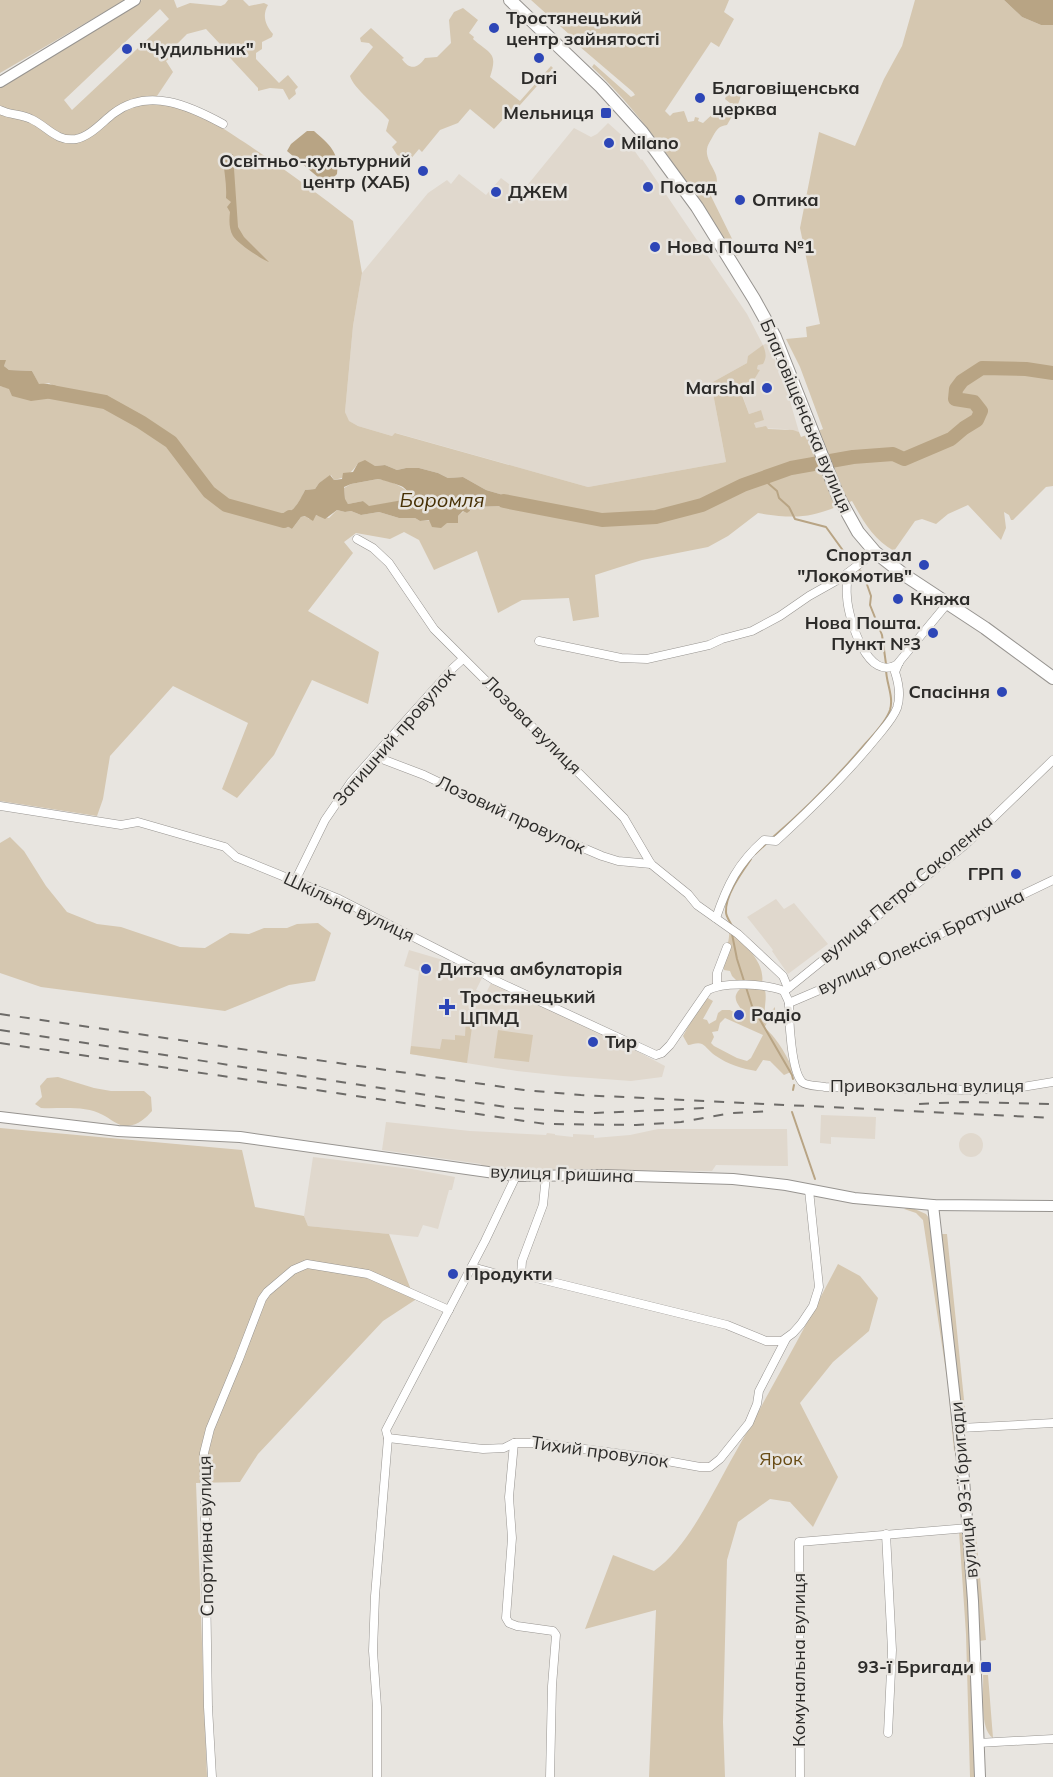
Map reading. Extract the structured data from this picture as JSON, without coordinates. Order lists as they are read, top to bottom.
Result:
{
  "streets": {
    "main road": ["Благовіщенська вулиця"],
    "street": [
      "Лозова вулиця",
      "Затишний провулок",
      "Лозовий провулок",
      "вулиця Петра Соколенка",
      "Шкільна вулиця",
      "вулиця Олексія Братушка",
      "Привокзальна вулиця",
      "вулиця Гришина",
      "Тихий провулок",
      "вулиця 93-ї бригади",
      "Спортивна вулиця",
      "Комунальна вулиця"
    ]
  },
  "crossings": [
    ["Лозова вулиця", "Затишний провулок"],
    ["Лозова вулиця", "Лозовий провулок"],
    ["Лозова вулиця", "вулиця Петра Соколенка"],
    ["Лозова вулиця", "вулиця Олексія Братушка"],
    ["Лозова вулиця", "Привокзальна вулиця"],
    ["Затишний провулок", "Лозовий провулок"],
    ["Затишний провулок", "Шкільна вулиця"],
    ["вулиця Олексія Братушка", "Привокзальна вулиця"],
    ["вулиця Гришина", "вулиця 93-ї бригади"]
  ],
  "water": ["Боромля"],
  "parks": ["Ярок"],
  "places": {
    "other": [
      "Тростянецький центр зайнятості",
      "\"Чудильник\"",
      "Dari",
      "Благовіщенська церква",
      "Milano",
      "Освітньо-культурний центр (ХАБ)",
      "Посад",
      "ДЖЕМ",
      "Оптика",
      "Нова Пошта №1",
      "Marshal",
      "Спортзал \"Локомотив\"",
      "Княжа",
      "Нова Пошта. Пункт №3",
      "Спасіння",
      "ГРП",
      "Дитяча амбулаторія",
      "Радіо",
      "Тир",
      "Продукти"
    ],
    "transit": ["Мельниця", "93-ї Бригади"],
    "health": ["Тростянецький ЦПМД"]
  }
}
